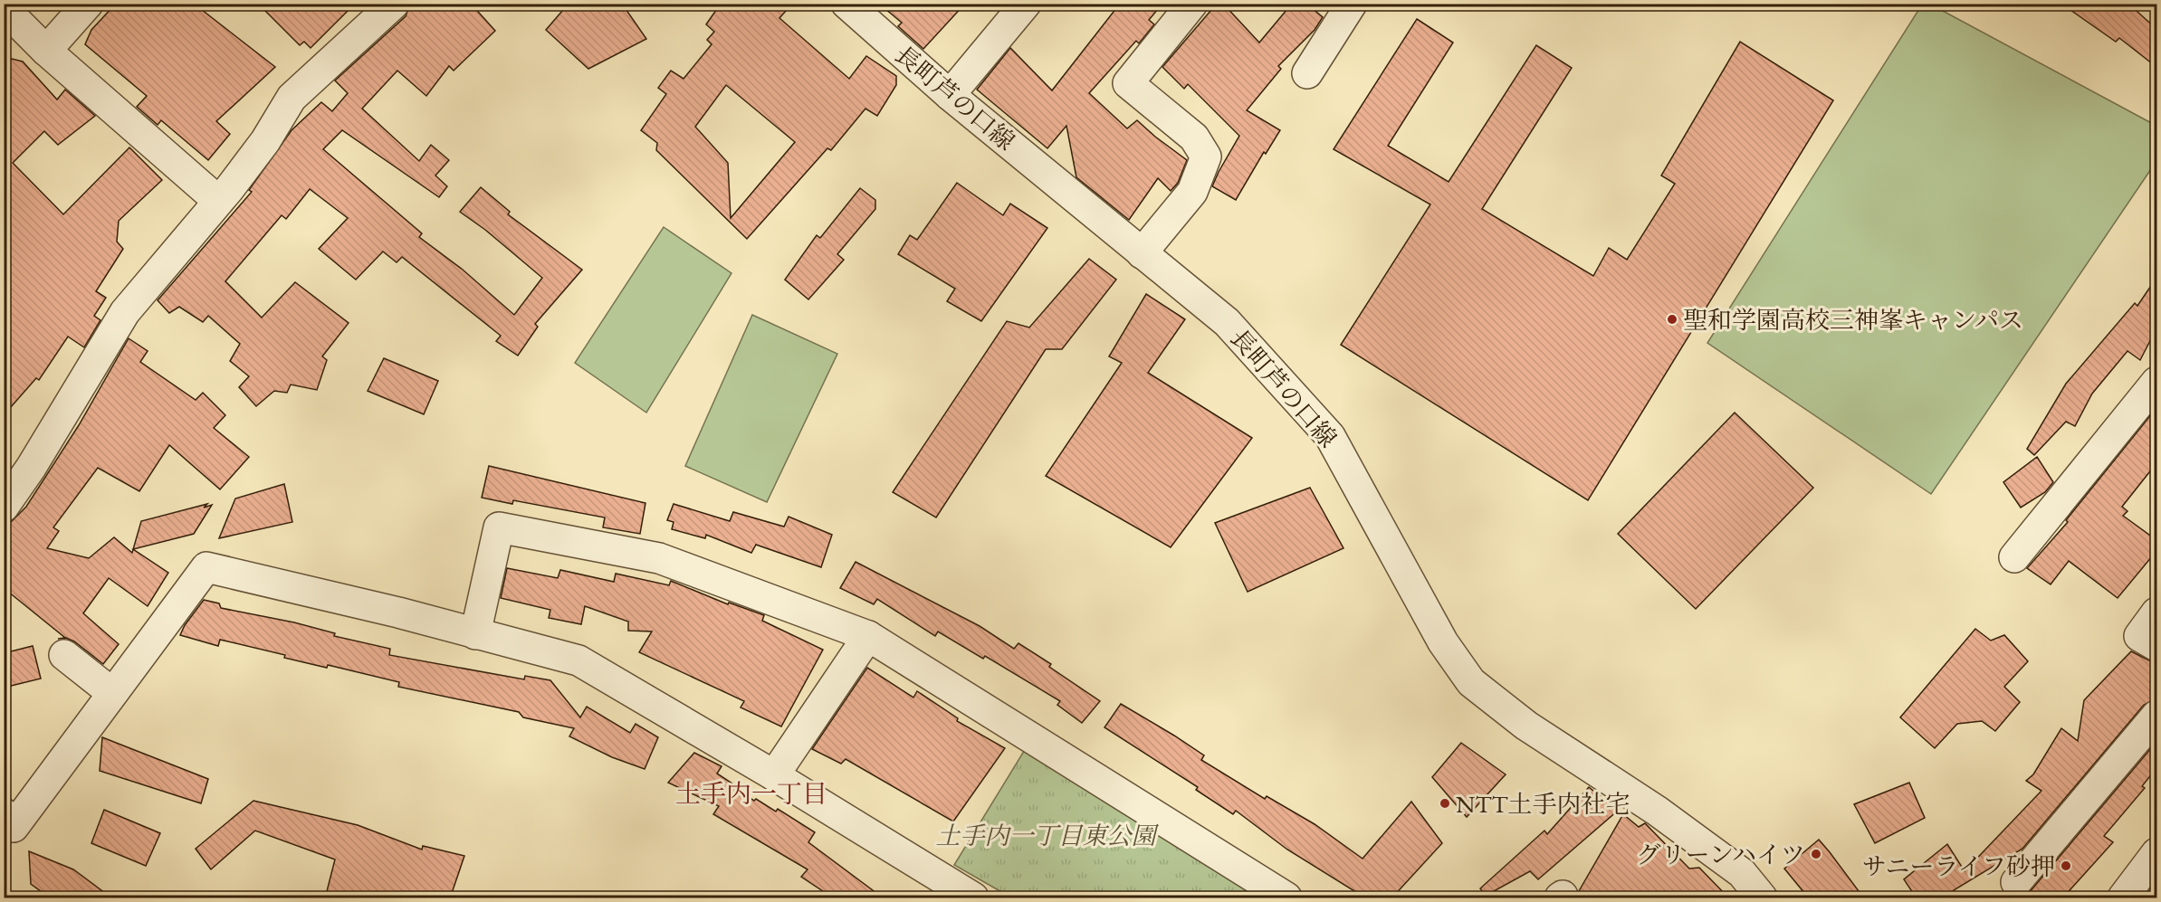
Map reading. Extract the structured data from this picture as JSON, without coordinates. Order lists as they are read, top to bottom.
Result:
{
  "streets": {
    "street": ["長町芦の口線"]
  },
  "districts": ["土手内一丁目"],
  "parks": ["土手内一丁目東公園"],
  "places": [
    "聖和学園高校三神峯キャンパス",
    "NTT土手内社宅",
    "グリーンハイツ",
    "サニーライフ砂押"
  ]
}
